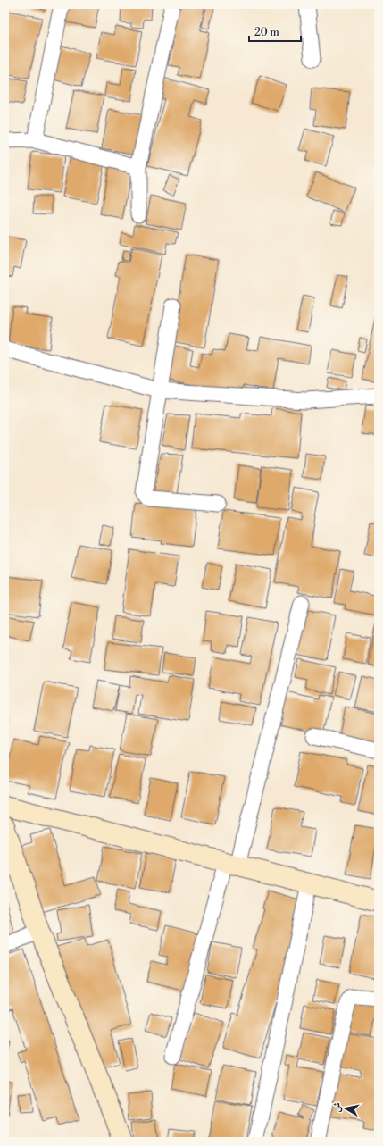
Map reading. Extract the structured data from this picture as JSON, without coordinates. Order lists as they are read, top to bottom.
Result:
{
  "scale_bar": "20 m",
  "north": "left"
}
